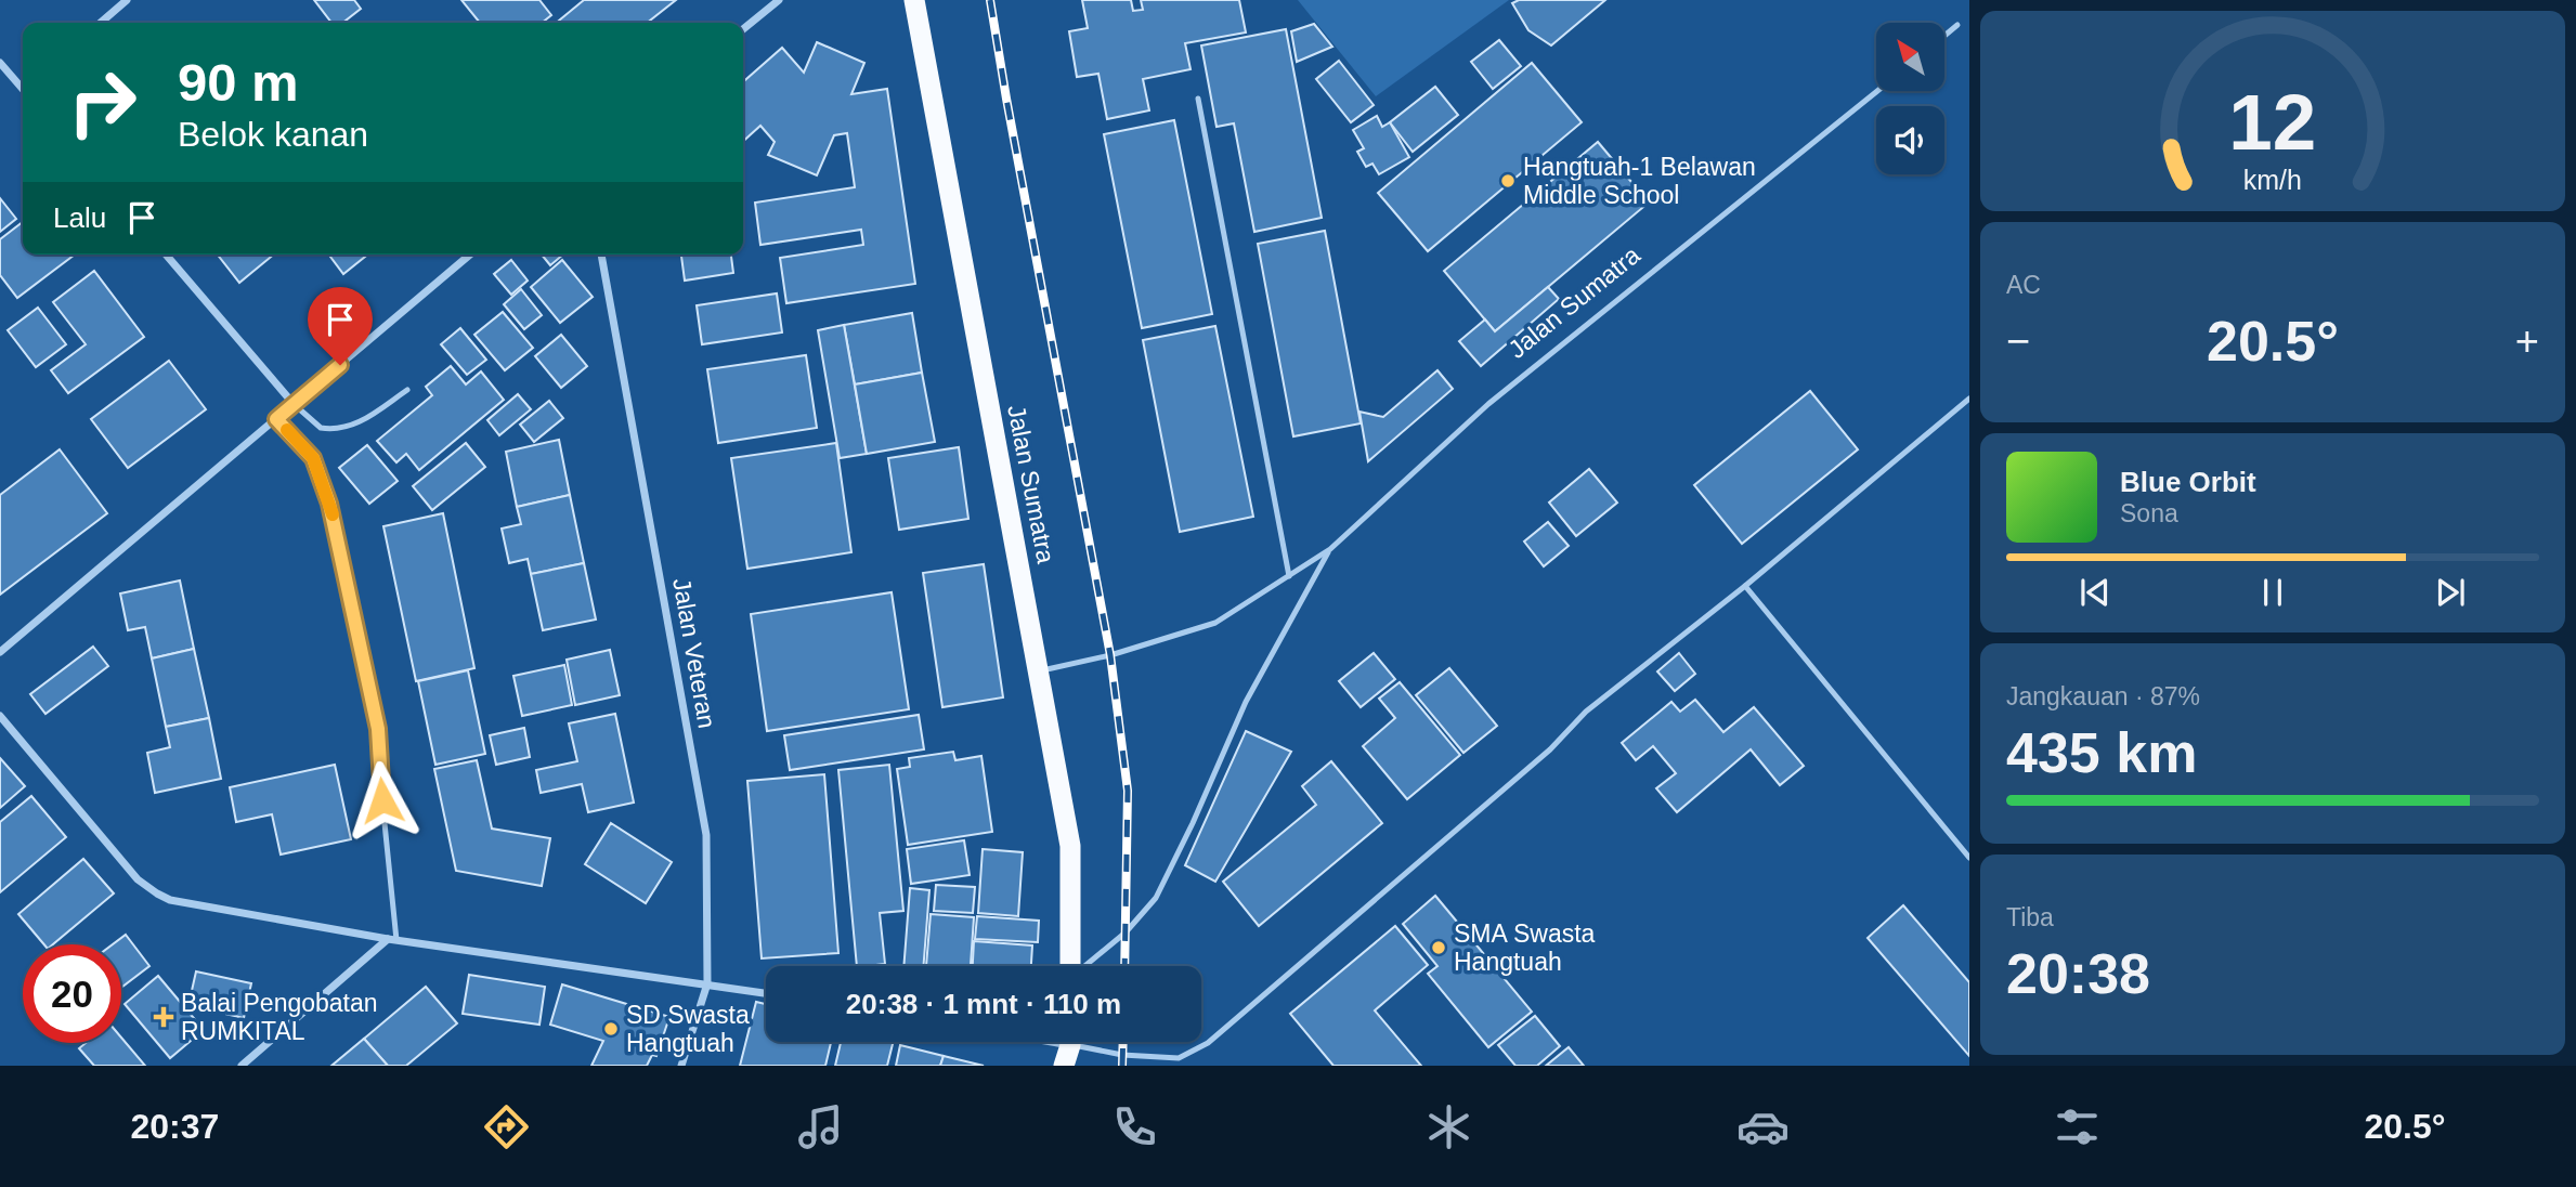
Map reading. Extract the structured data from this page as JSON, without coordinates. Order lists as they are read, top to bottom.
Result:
{
  "streets": {
    "highway": ["Jalan Sumatra"],
    "street": ["Jalan Veteran"]
  },
  "places": {
    "other": ["Hangtuah-1 Belawan Middle School", "SMA Swasta Hangtuah", "SD Swasta Hangtuah"],
    "health": ["Balai Pengobatan RUMKITAL"]
  },
  "north": "top left",
  "page": {
    "turn": ["90 m", "Belok kanan"],
    "then": "Lalu",
    "tile": [
      "AC",
      ["Jangkauan · 87%", "435 km"],
      ["Tiba", "20:38"]
    ],
    "heat": ["−", "20.5°", "+"],
    "song": ["Blue Orbit", "Sona"],
    "limit": "20",
    "trip": "20:38 · 1 mnt · 110 m",
    "tabs": ["20:37", "20.5°"],
    "gauge": ["12", "km/h"]
  }
}
